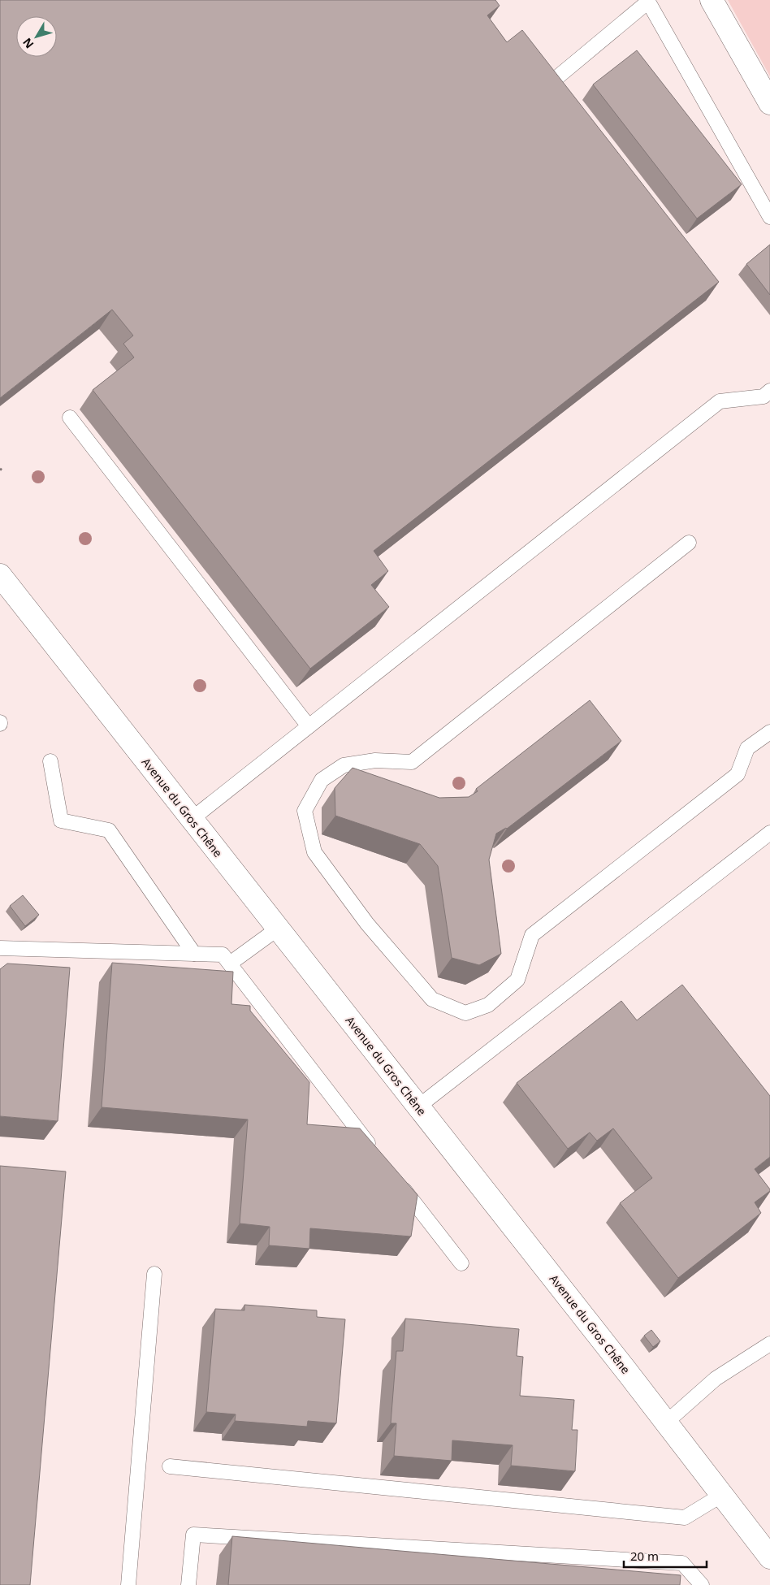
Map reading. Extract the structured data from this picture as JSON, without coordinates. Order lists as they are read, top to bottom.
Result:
{
  "streets": {
    "street": ["Avenue du Gros Chêne"]
  },
  "scale_bar": "20 m",
  "north": "bottom left"
}
